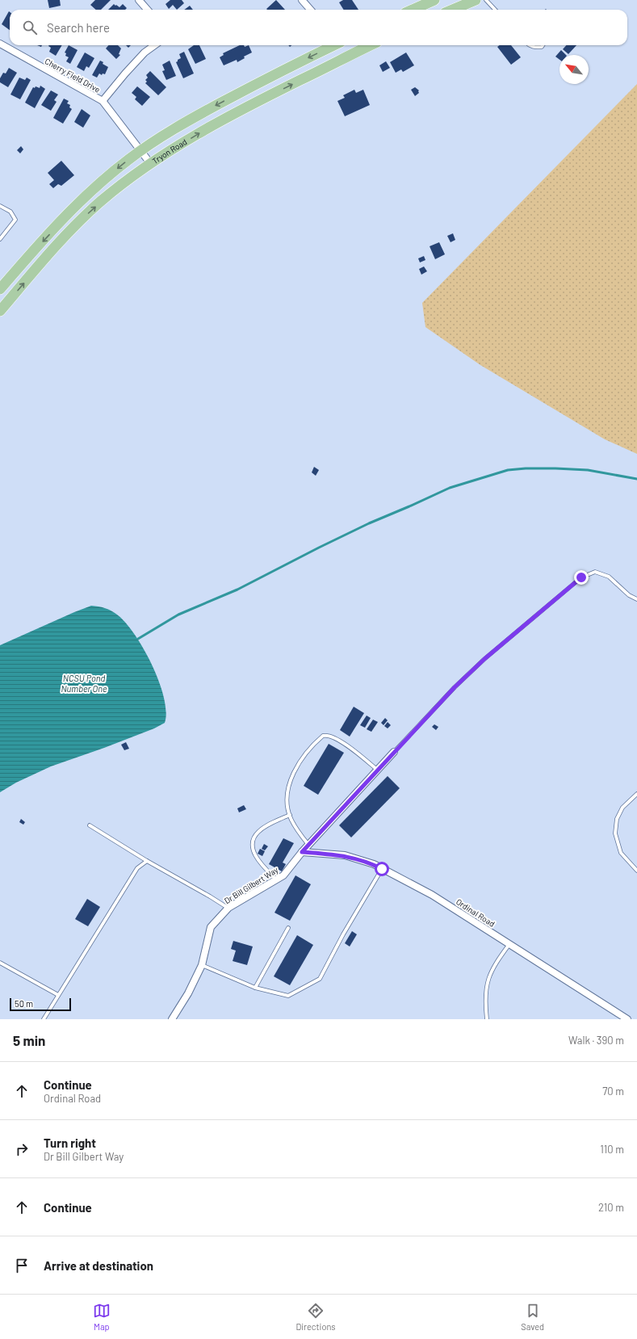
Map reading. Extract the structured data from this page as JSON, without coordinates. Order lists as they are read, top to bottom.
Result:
{
  "streets": {
    "main road": ["Tryon Road"],
    "street": ["Cherry Field Drive", "Dr Bill Gilbert Way", "Ordinal Road"]
  },
  "crossings": [
    ["Cherry Field Drive", "Tryon Road"],
    ["Dr Bill Gilbert Way", "Ordinal Road"]
  ],
  "water": ["NCSU Pond Number One"],
  "scale_bar": "50 m",
  "north": "top left",
  "page": {
    "search": "Search here",
    "scale": "50 m",
    "heading": ["5 min", "Walk · 390 m"],
    "list": [
      ["Continue", "Ordinal Road", "70 m"],
      ["Turn right", "Dr Bill Gilbert Way", "110 m"],
      ["Continue", "210 m"],
      "Arrive at destination"
    ],
    "nav": ["Map", "Directions", "Saved"]
  }
}
